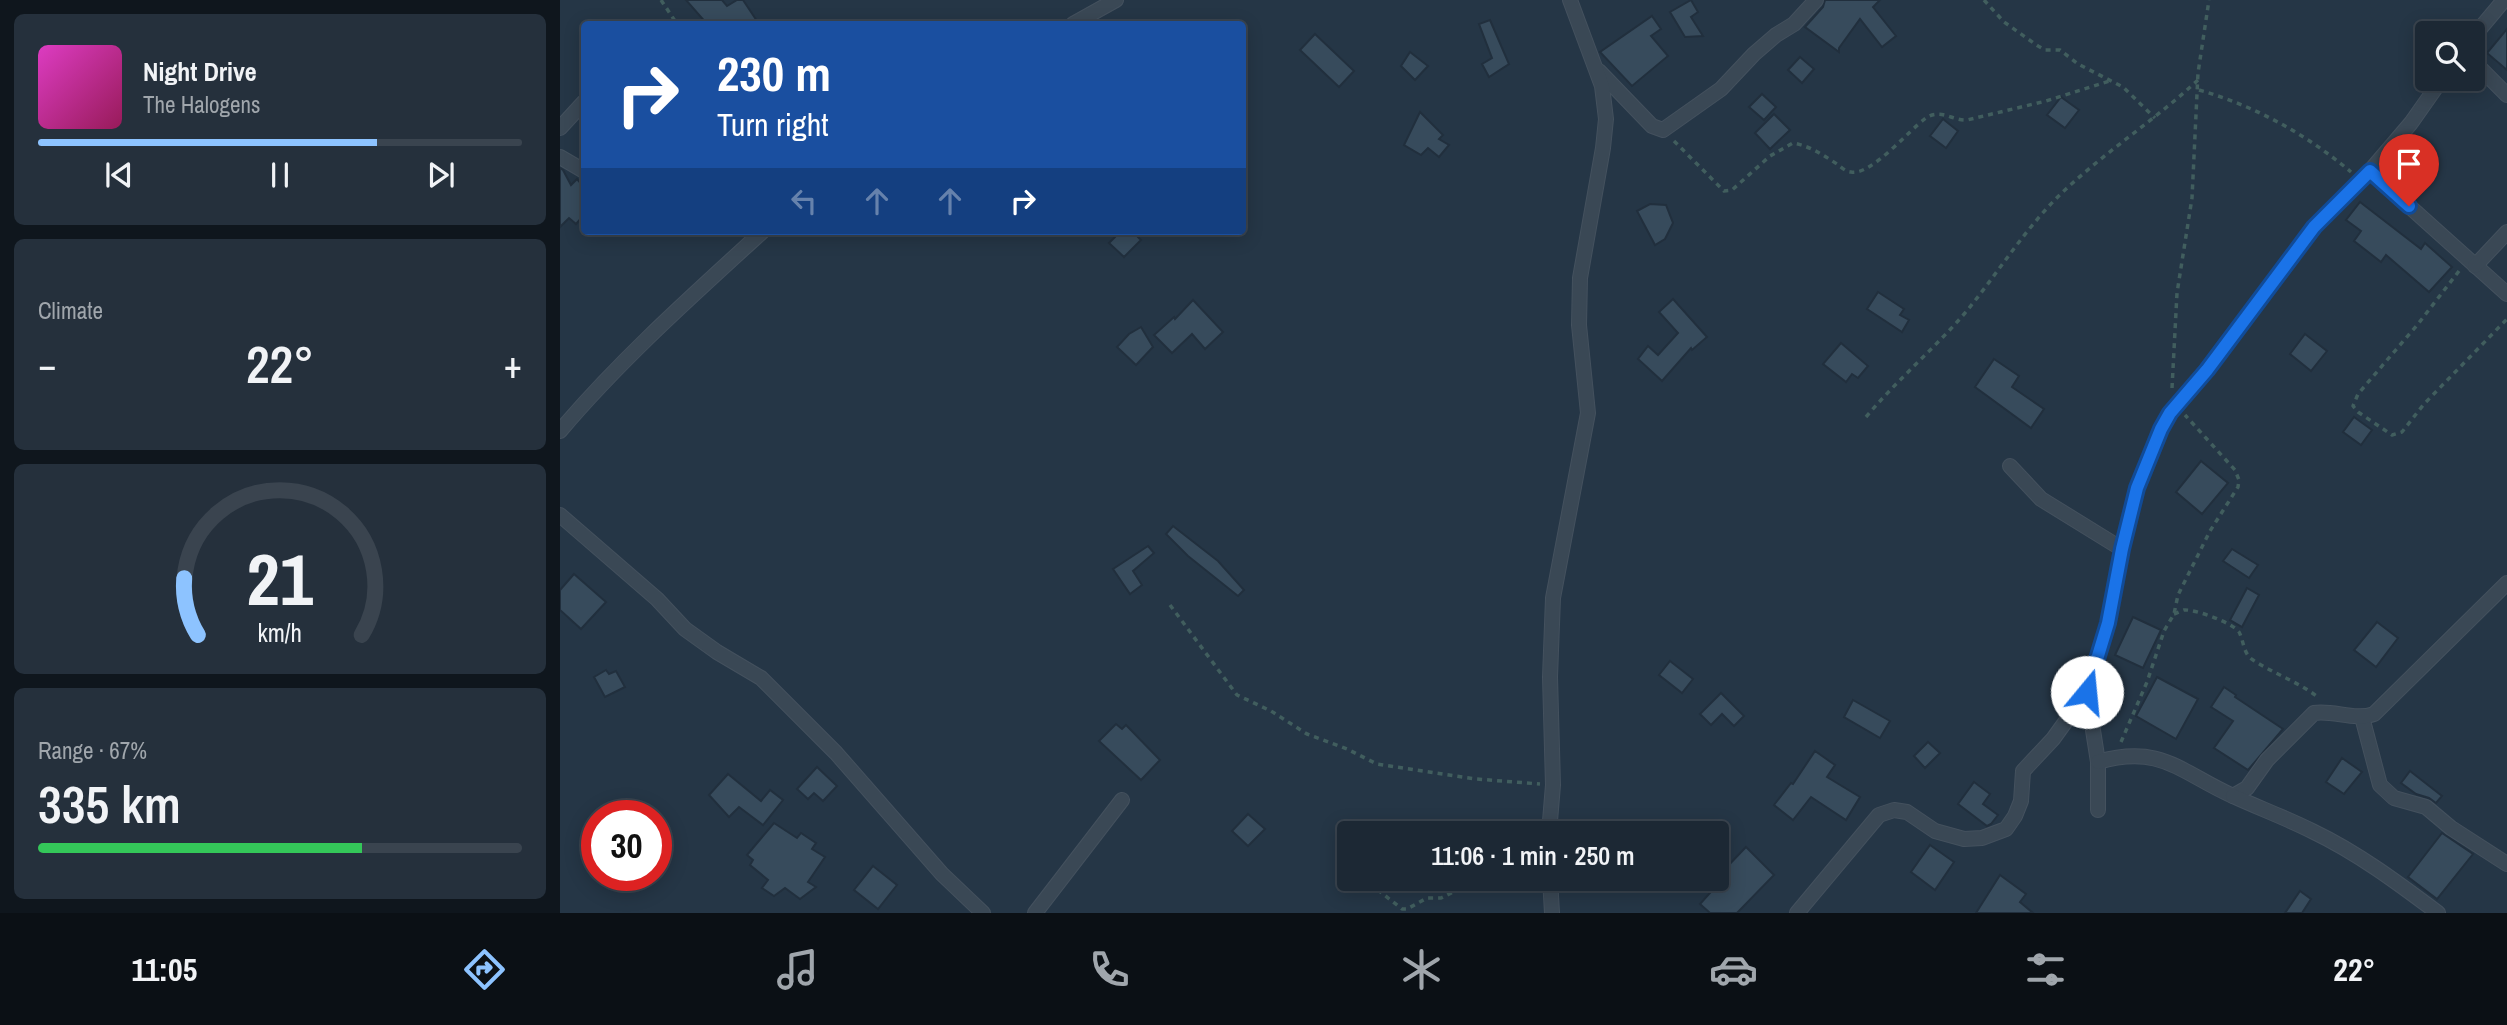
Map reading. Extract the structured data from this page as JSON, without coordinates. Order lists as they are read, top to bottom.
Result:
{
  "page": {
    "turn": ["230 m", "Turn right"],
    "song": ["Night Drive", "The Halogens"],
    "tile": [
      "Climate",
      ["Range · 67%", "335 km"]
    ],
    "heat": ["−", "22°", "+"],
    "limit": "30",
    "trip": "11:06 · 1 min · 250 m",
    "tabs": ["11:05", "22°"],
    "gauge": ["21", "km/h"]
  }
}
